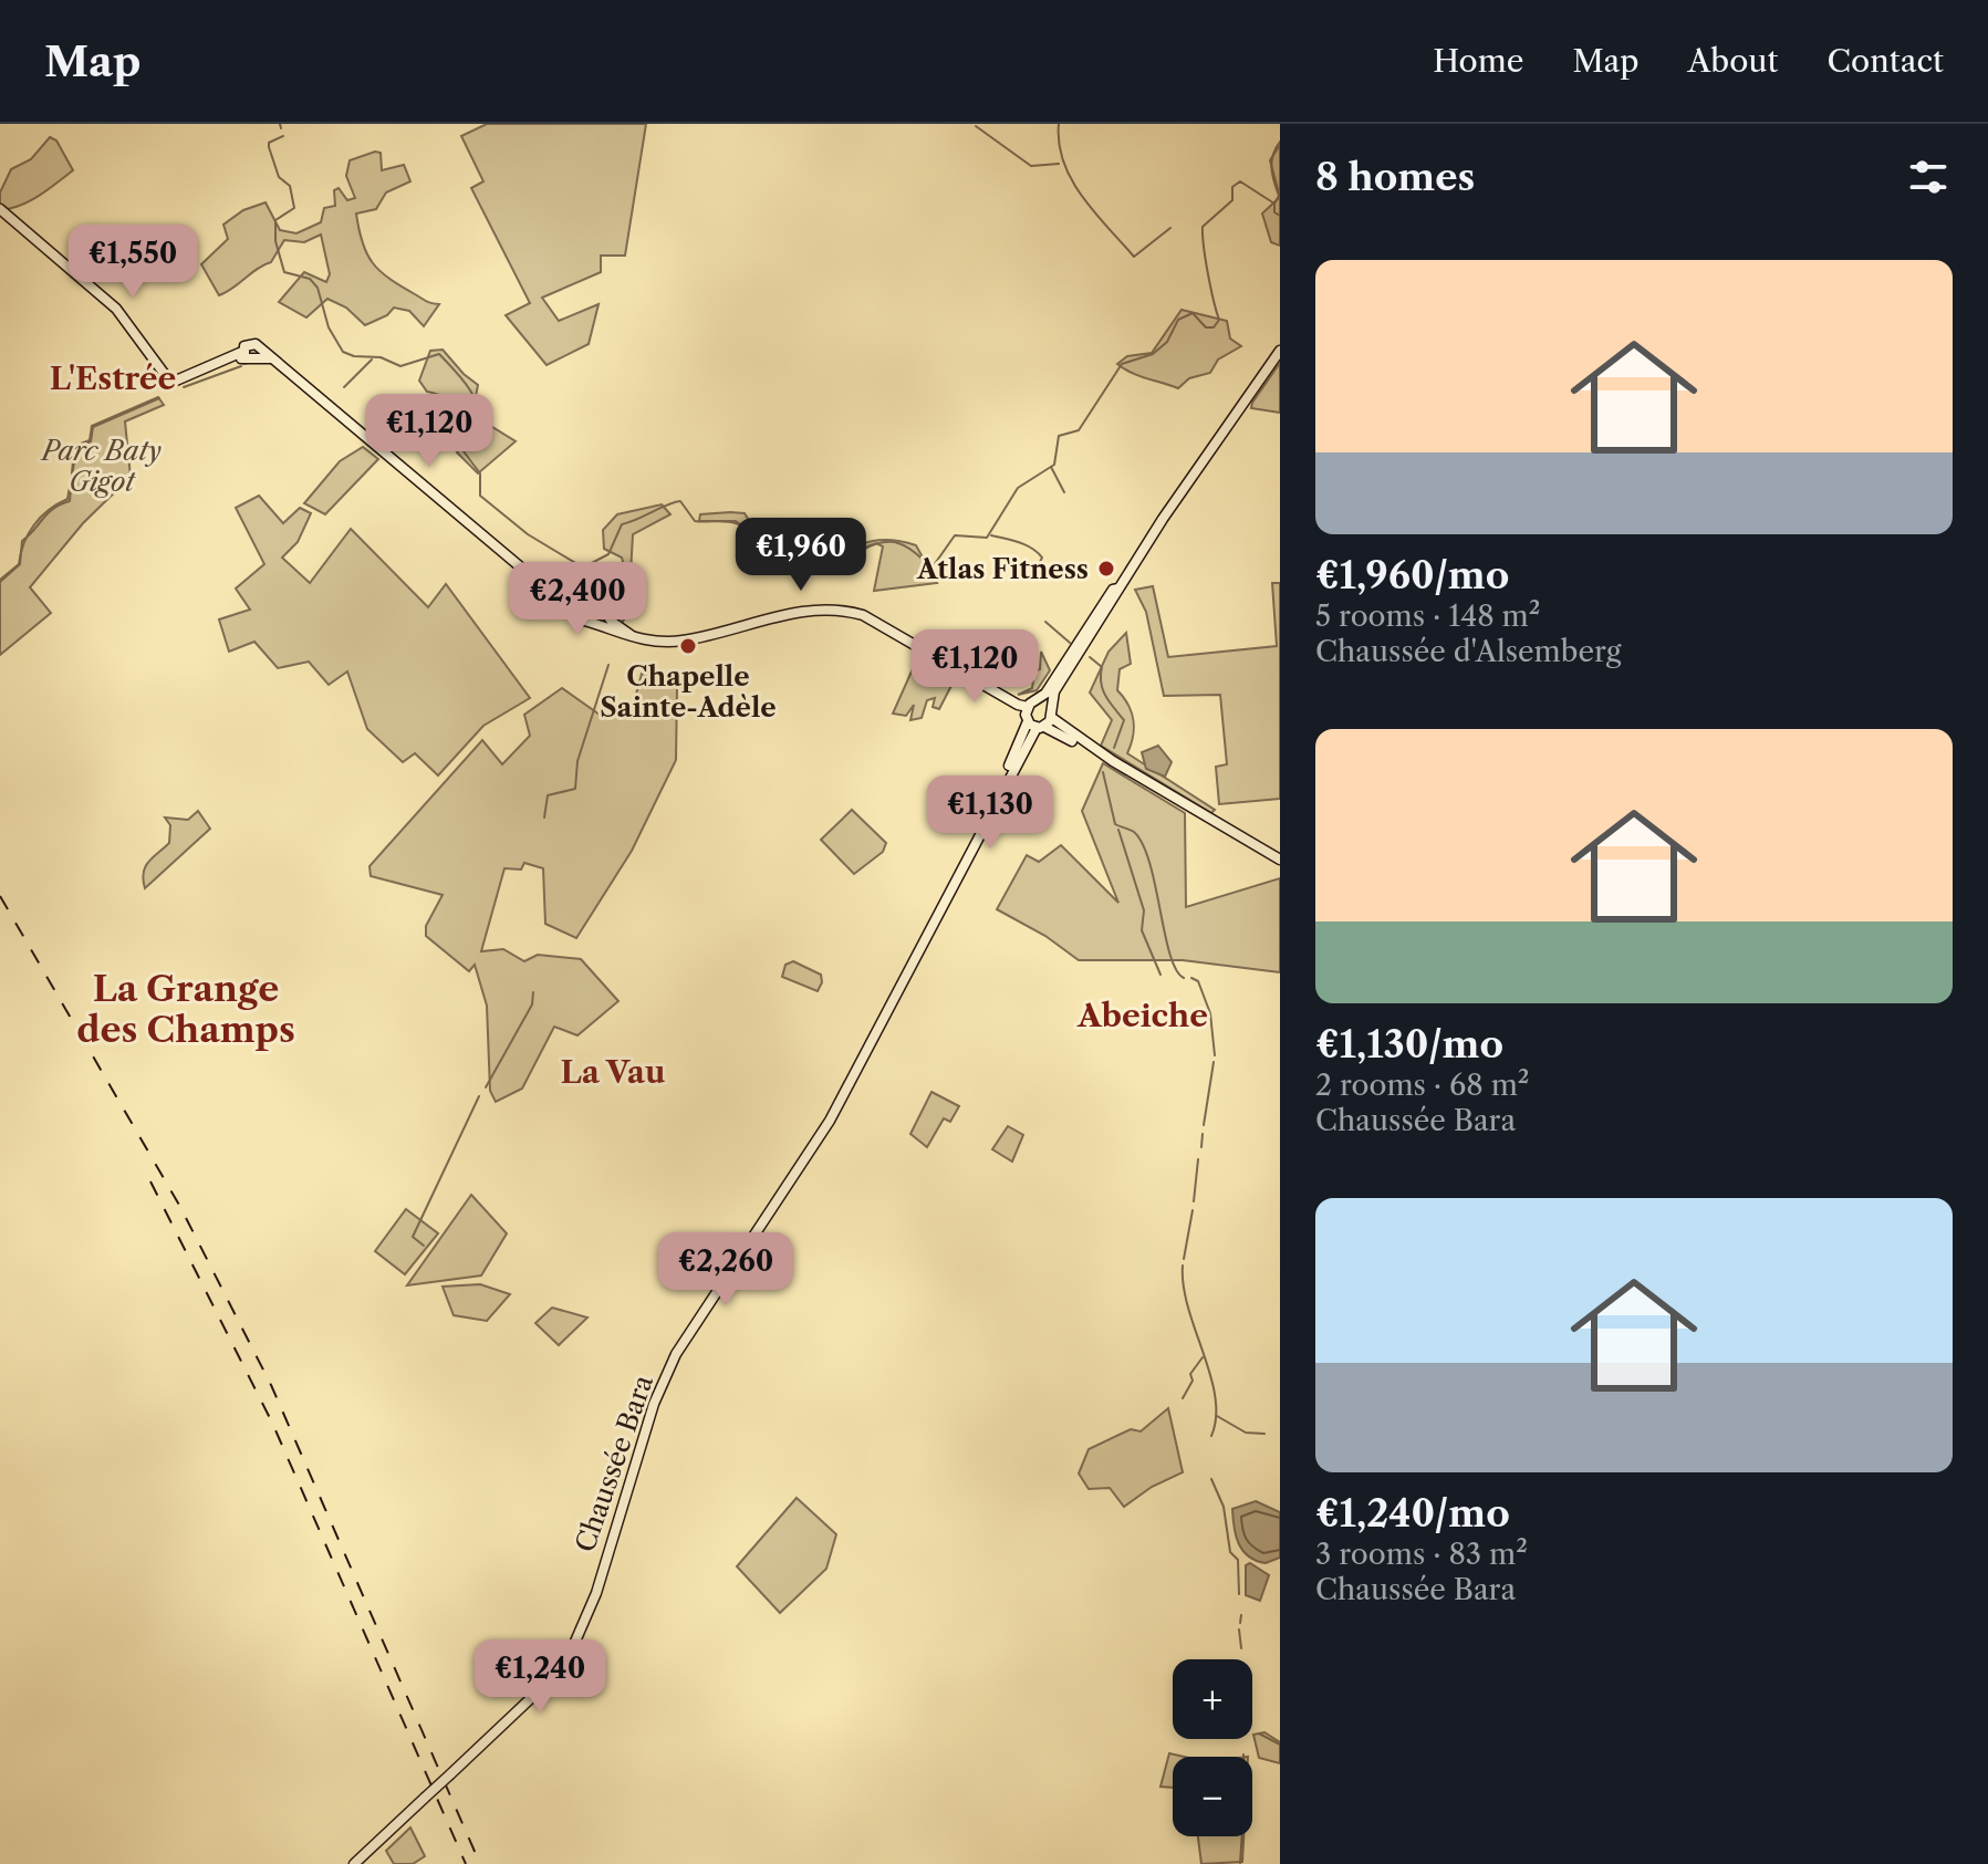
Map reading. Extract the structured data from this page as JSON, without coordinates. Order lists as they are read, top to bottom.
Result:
{
  "streets": {
    "main road": ["Chaussée Bara"]
  },
  "districts": [
    "L'Estrée",
    "La Grange des Champs",
    "Abeiche",
    "La Vau"
  ],
  "parks": ["Parc Baty Gigot"],
  "places": ["Atlas Fitness", "Chapelle Sainte-Adèle"],
  "page": {
    "header": "Map",
    "nav": [
      "Home",
      "Map",
      "About",
      "Contact"
    ],
    "heading": "8 homes",
    "price": [
      "€1,550",
      "€1,120",
      "€1,960",
      "€2,400",
      "€1,120",
      "€1,130",
      "€2,260",
      "€1,240"
    ],
    "list": [
      {
        "name": "€1,960/mo",
        "note": "5 rooms · 148 m² · Chaussée d'Alsemberg"
      },
      {
        "name": "€1,130/mo",
        "note": "2 rooms · 68 m² · Chaussée Bara"
      },
      {
        "name": "€1,240/mo",
        "note": "3 rooms · 83 m² · Chaussée Bara"
      }
    ],
    "map_buttons": ["+", "−"]
  }
}
